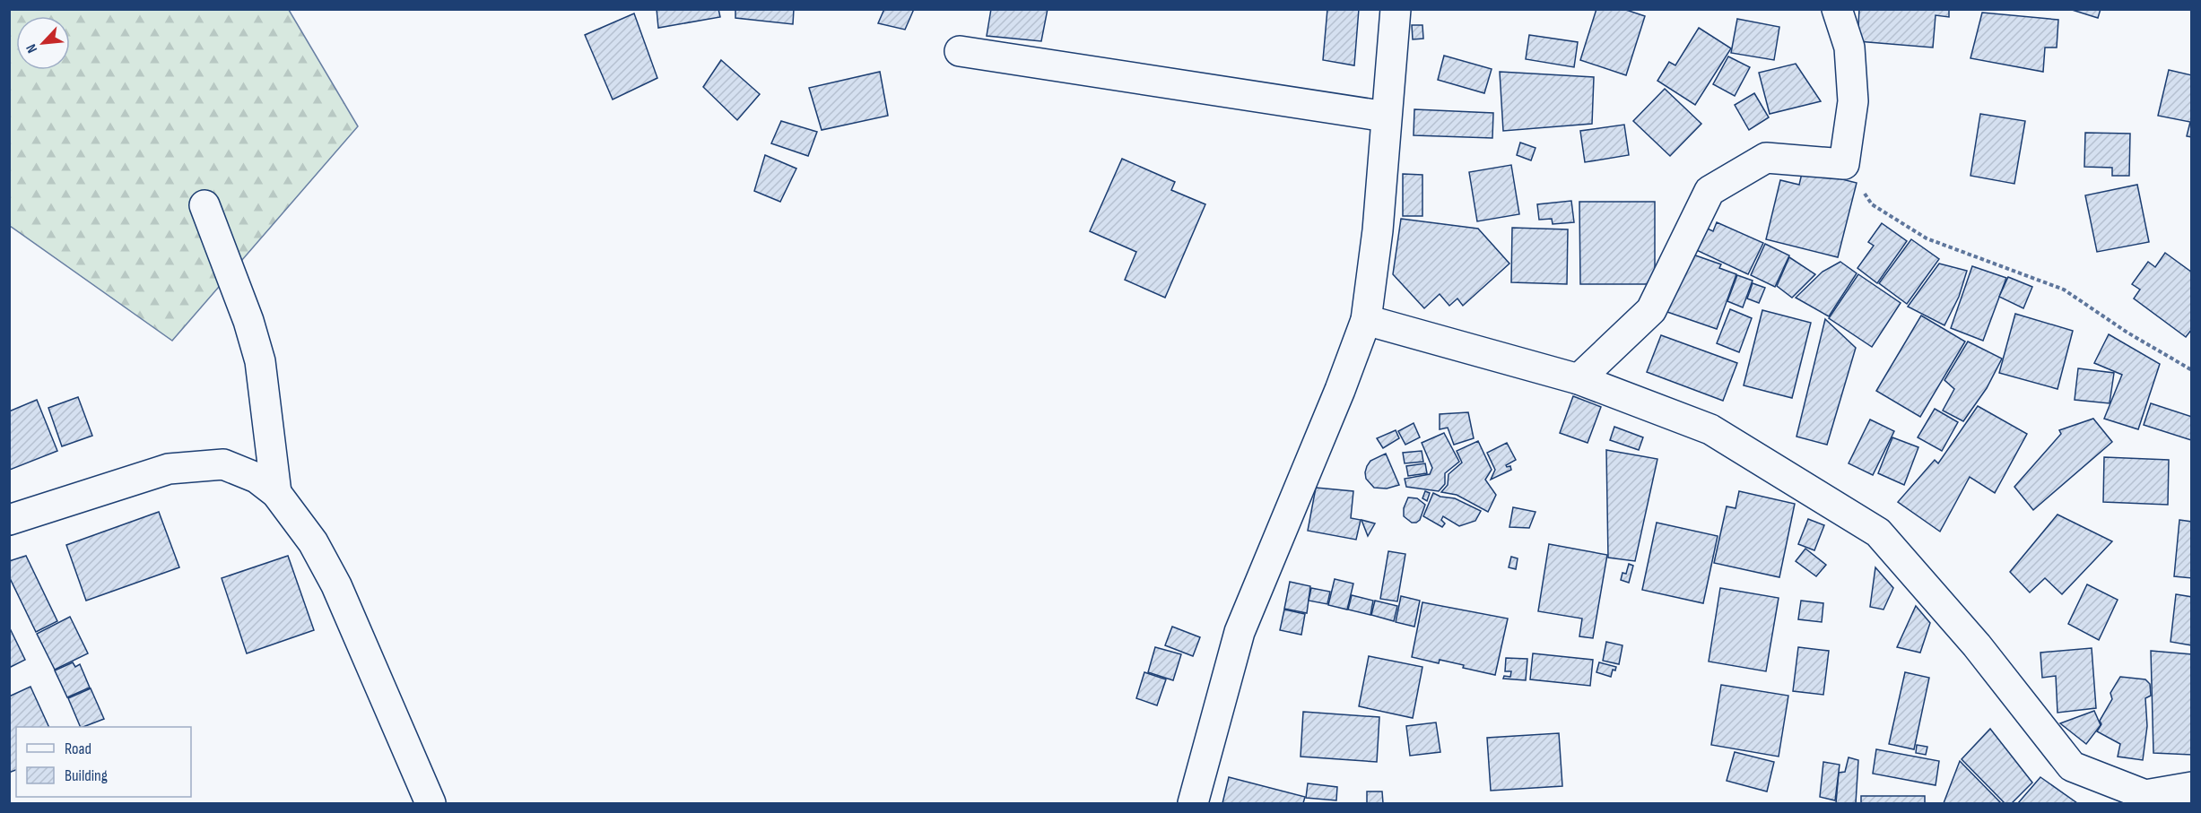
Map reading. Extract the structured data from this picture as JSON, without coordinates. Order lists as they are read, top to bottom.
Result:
{
  "legend": ["Road", "Building"],
  "north": "bottom left"
}
